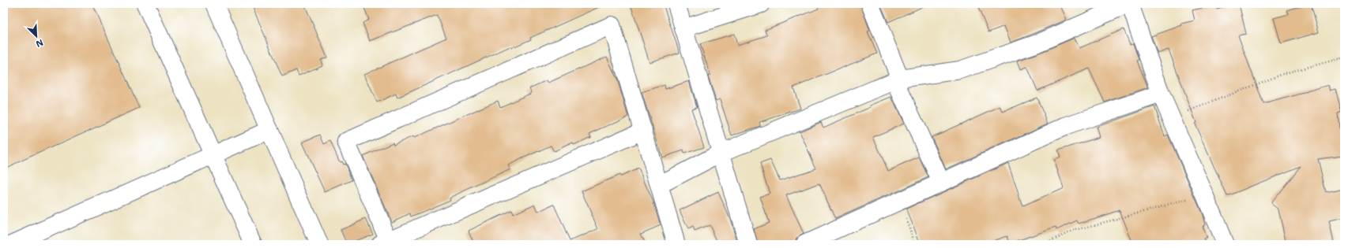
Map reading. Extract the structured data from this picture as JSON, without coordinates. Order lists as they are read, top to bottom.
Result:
{
  "north": "bottom right"
}
